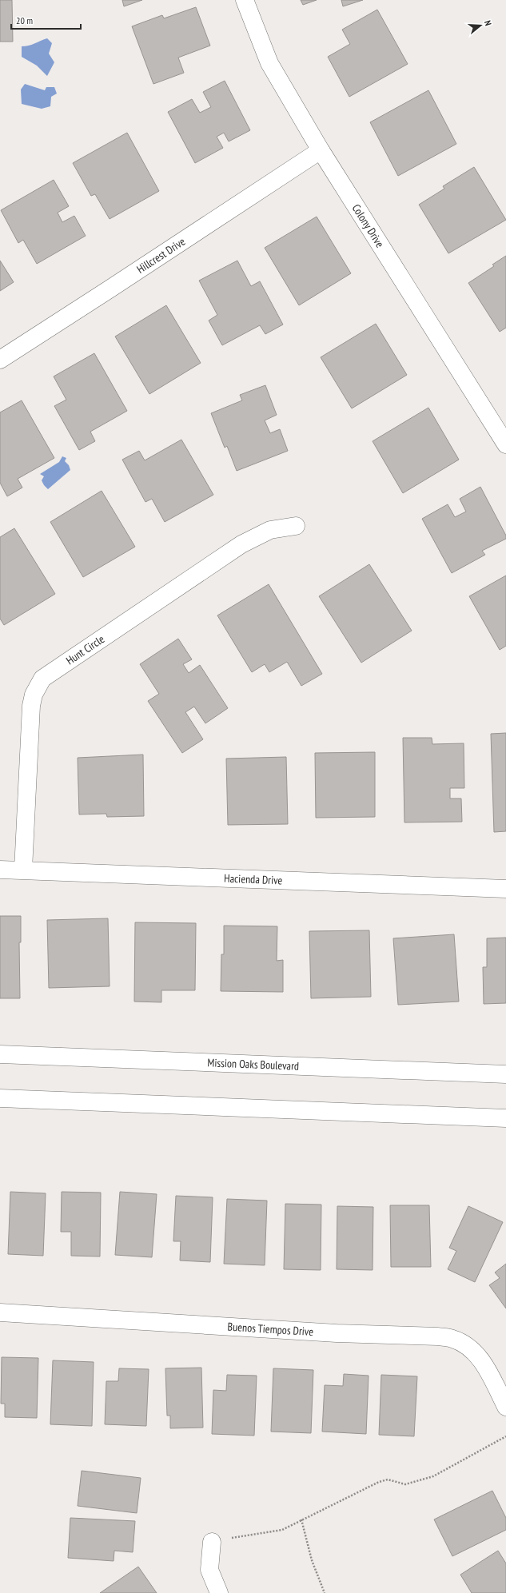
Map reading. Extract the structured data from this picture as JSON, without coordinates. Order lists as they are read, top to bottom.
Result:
{
  "streets": {
    "street": [
      "Colony Drive",
      "Hillcrest Drive",
      "Hunt Circle",
      "Hacienda Drive",
      "Mission Oaks Boulevard",
      "Buenos Tiempos Drive"
    ]
  },
  "crossings": [
    ["Colony Drive", "Hillcrest Drive"],
    ["Hunt Circle", "Hacienda Drive"]
  ],
  "scale_bar": "20 m",
  "north": "right"
}
